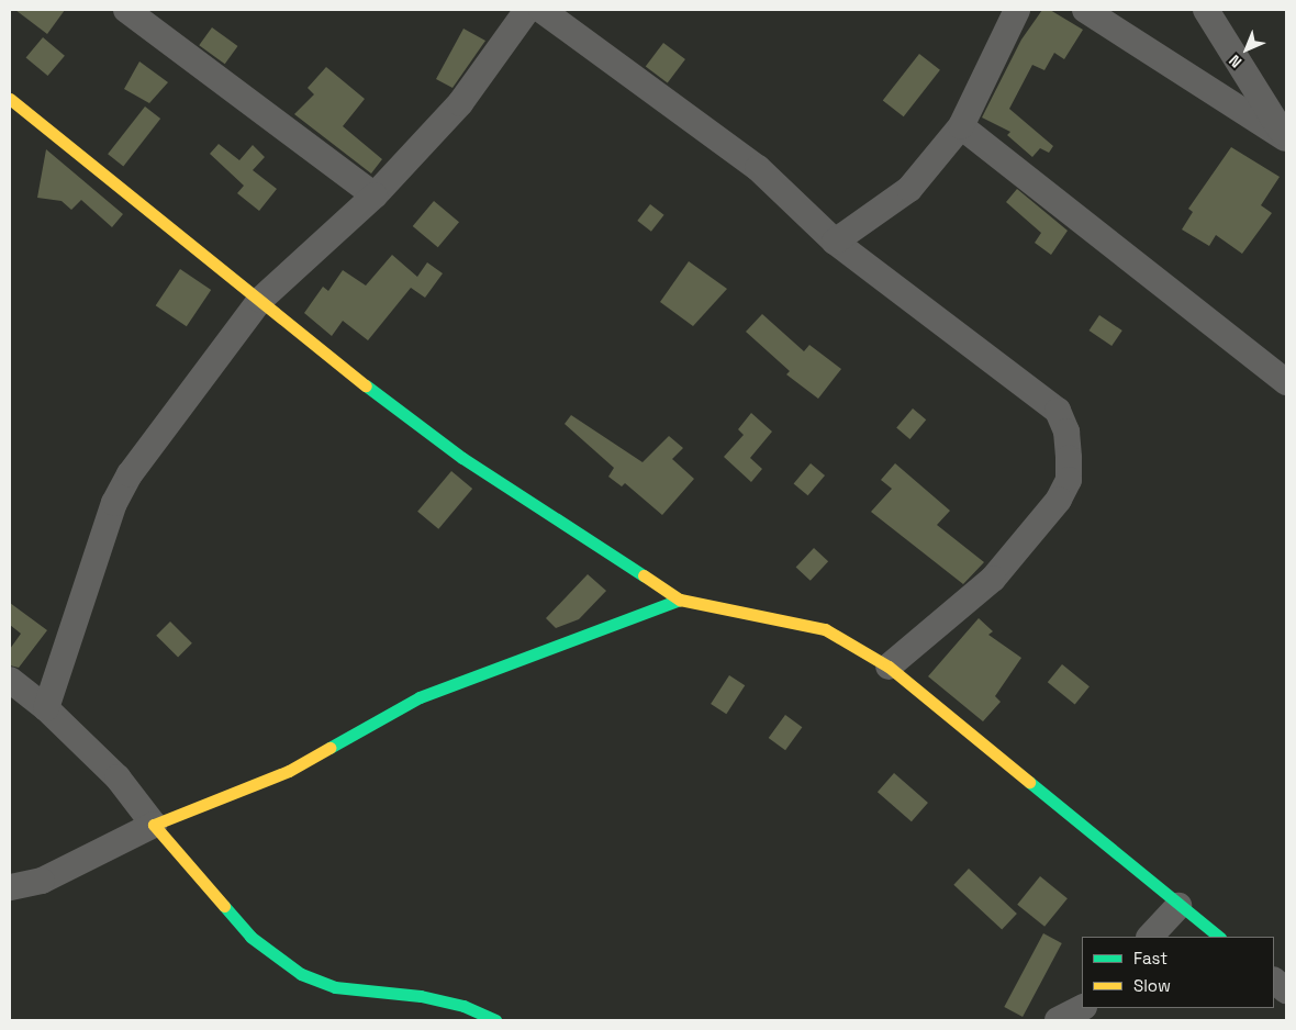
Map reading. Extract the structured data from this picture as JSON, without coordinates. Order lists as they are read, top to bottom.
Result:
{
  "legend": ["Fast", "Slow"],
  "north": "bottom left"
}
